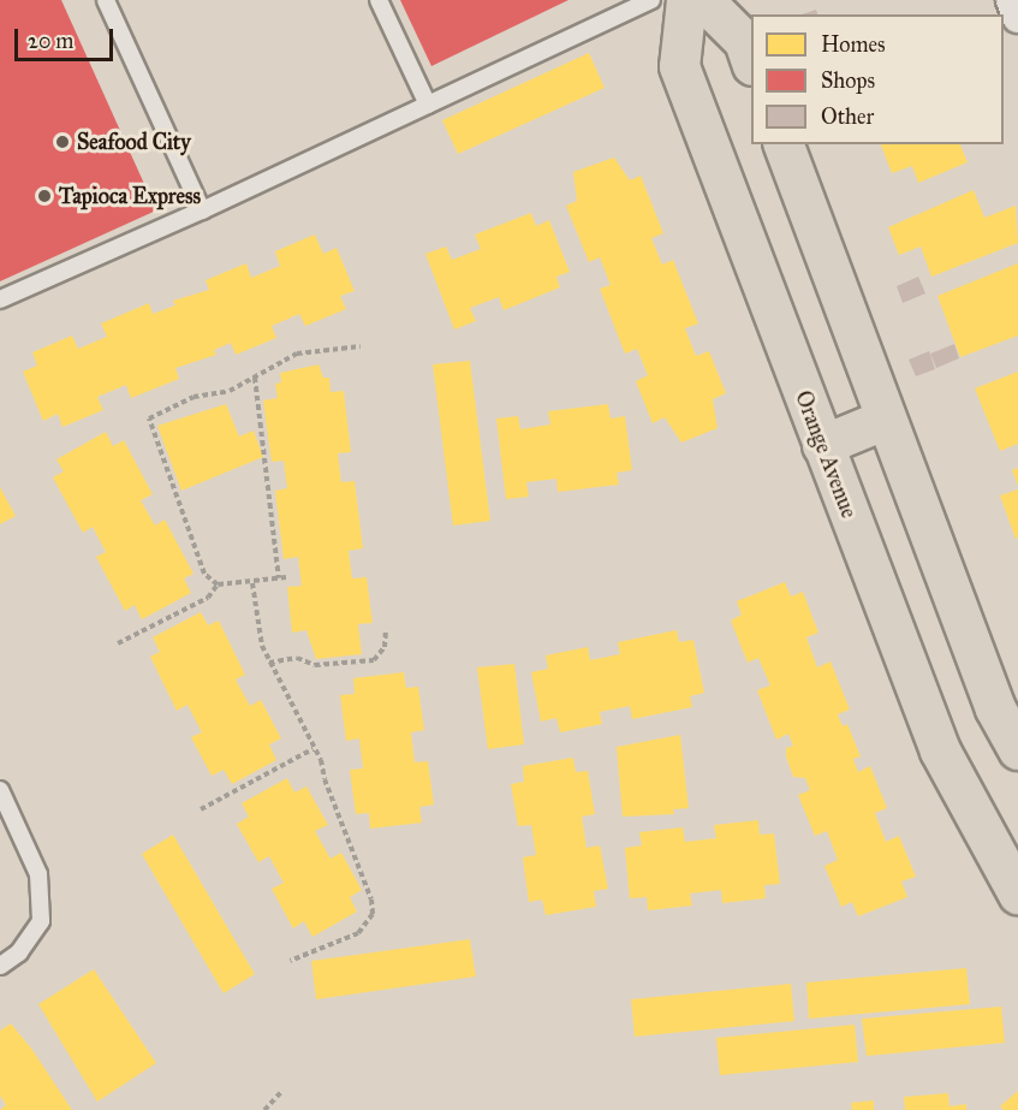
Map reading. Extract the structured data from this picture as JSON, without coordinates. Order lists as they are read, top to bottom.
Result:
{
  "streets": {
    "main road": ["Orange Avenue"]
  },
  "places": ["Seafood City", "Tapioca Express"],
  "legend": ["Homes", "Shops", "Other"],
  "scale_bar": "20 m"
}
